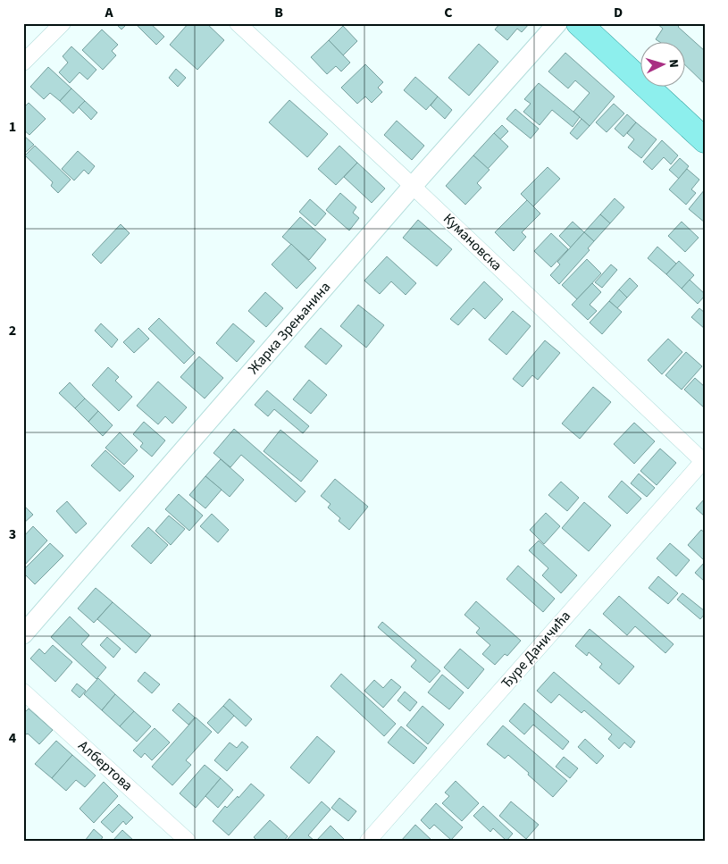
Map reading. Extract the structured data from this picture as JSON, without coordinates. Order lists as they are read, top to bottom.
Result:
{
  "streets": {
    "street": [
      "Кумановска",
      "Жарка Зрењанина",
      "Ђуре Даничића",
      "Албертова"
    ]
  },
  "crossings": [
    ["Кумановска", "Жарка Зрењанина"],
    ["Кумановска", "Ђуре Даничића"]
  ],
  "north": "right",
  "grid": {
    "columns": [
      "A",
      "B",
      "C",
      "D"
    ],
    "rows": [
      "1",
      "2",
      "3",
      "4"
    ]
  }
}
